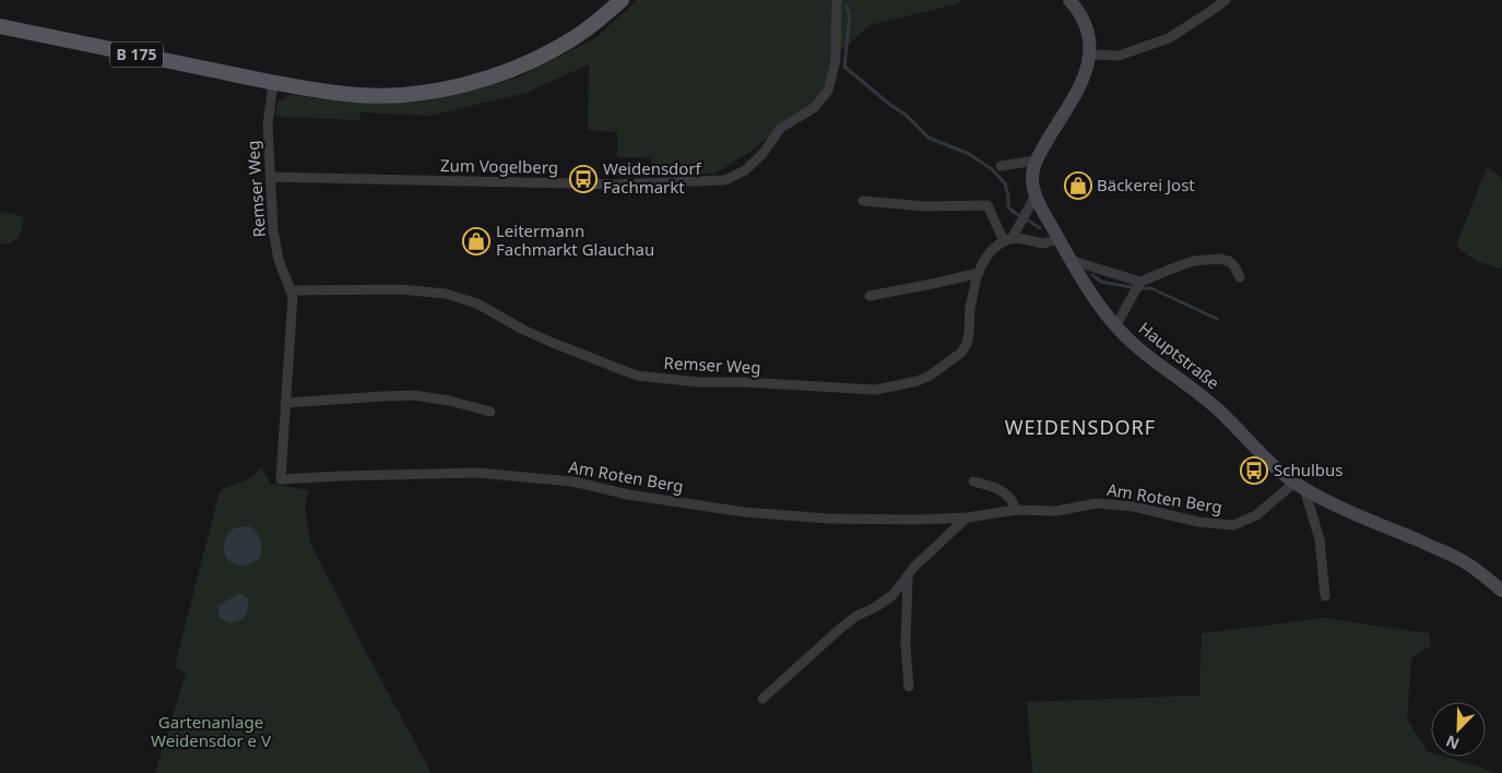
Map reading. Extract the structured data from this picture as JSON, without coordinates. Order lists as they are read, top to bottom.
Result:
{
  "streets": {
    "main road": ["B 175", "Hauptstraße"],
    "street": ["Zum Vogelberg", "Remser Weg", "Am Roten Berg"]
  },
  "crossings": [
    ["B 175", "Remser Weg"],
    ["Zum Vogelberg", "Remser Weg"],
    ["Remser Weg", "Hauptstraße"],
    ["Remser Weg", "Am Roten Berg"],
    ["Hauptstraße", "Am Roten Berg"]
  ],
  "districts": ["WEIDENSDORF"],
  "parks": ["Gartenanlage Weidensdor e V"],
  "places": {
    "bus stop": ["Weidensdorf Fachmarkt", "Schulbus"],
    "shop": ["Bäckerei Jost", "Leitermann Fachmarkt Glauchau"]
  },
  "north": "bottom left"
}
